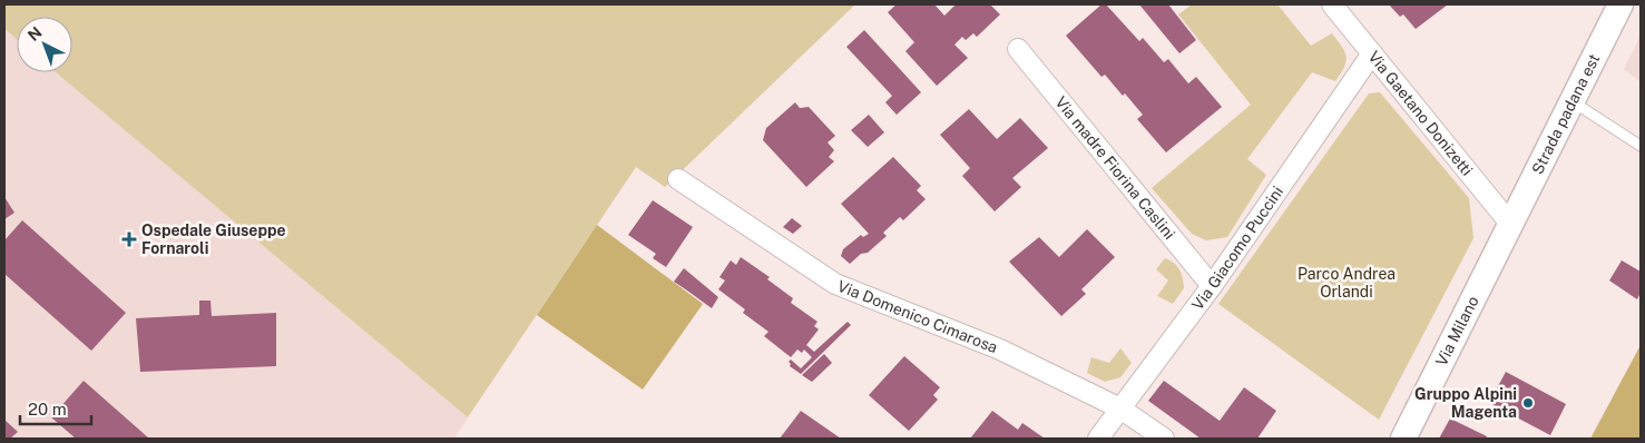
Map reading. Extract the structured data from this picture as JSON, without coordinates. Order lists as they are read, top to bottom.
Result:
{
  "streets": {
    "street": [
      "Strada padana est",
      "Via Gaetano Donizetti",
      "Via madre Fiorina Caslini",
      "Via Giacomo Puccini",
      "Via Domenico Cimarosa",
      "Via Milano"
    ]
  },
  "crossings": [
    ["Strada padana est", "Via Gaetano Donizetti"],
    ["Strada padana est", "Via Milano"],
    ["Via Gaetano Donizetti", "Via Giacomo Puccini"],
    ["Via Gaetano Donizetti", "Via Milano"],
    ["Via madre Fiorina Caslini", "Via Giacomo Puccini"],
    ["Via Giacomo Puccini", "Via Domenico Cimarosa"]
  ],
  "parks": ["Parco Andrea Orlandi"],
  "places": {
    "health": ["Ospedale Giuseppe Fornaroli"],
    "other": ["Gruppo Alpini Magenta"]
  },
  "scale_bar": "20 m",
  "north": "top left"
}
